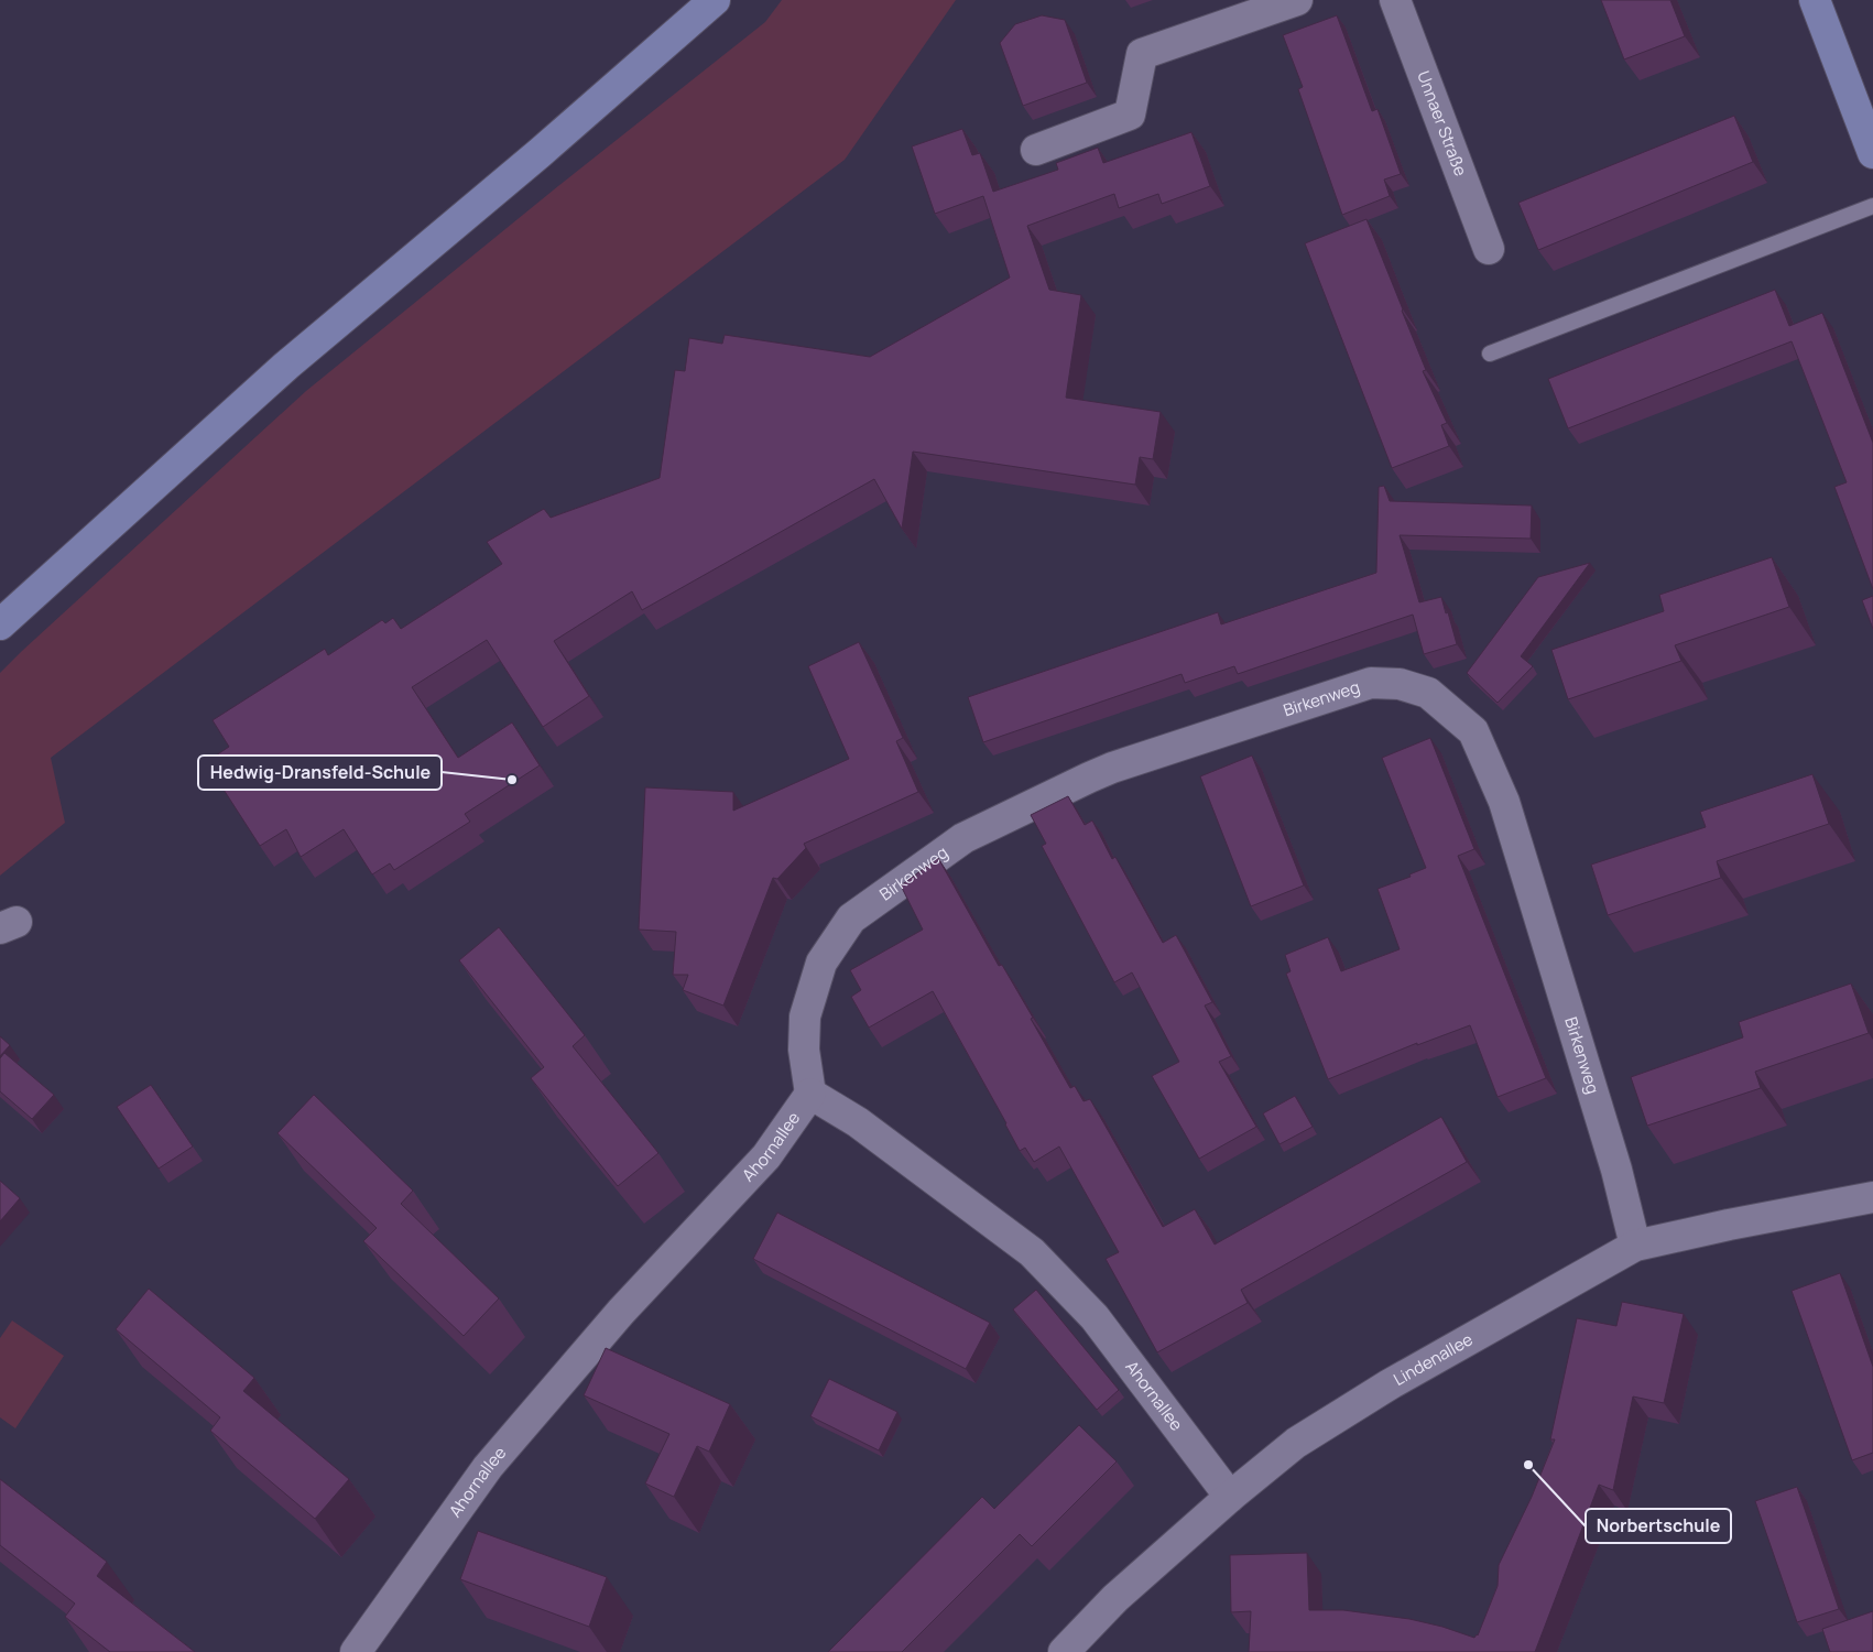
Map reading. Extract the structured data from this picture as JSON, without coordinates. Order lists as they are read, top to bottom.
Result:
{
  "streets": {
    "street": [
      "Unnaer Straße",
      "Birkenweg",
      "Ahornallee",
      "Lindenallee"
    ]
  },
  "crossings": [
    ["Birkenweg", "Ahornallee"],
    ["Birkenweg", "Lindenallee"],
    ["Ahornallee", "Lindenallee"]
  ],
  "places": ["Hedwig-Dransfeld-Schule", "Norbertschule"]
}
